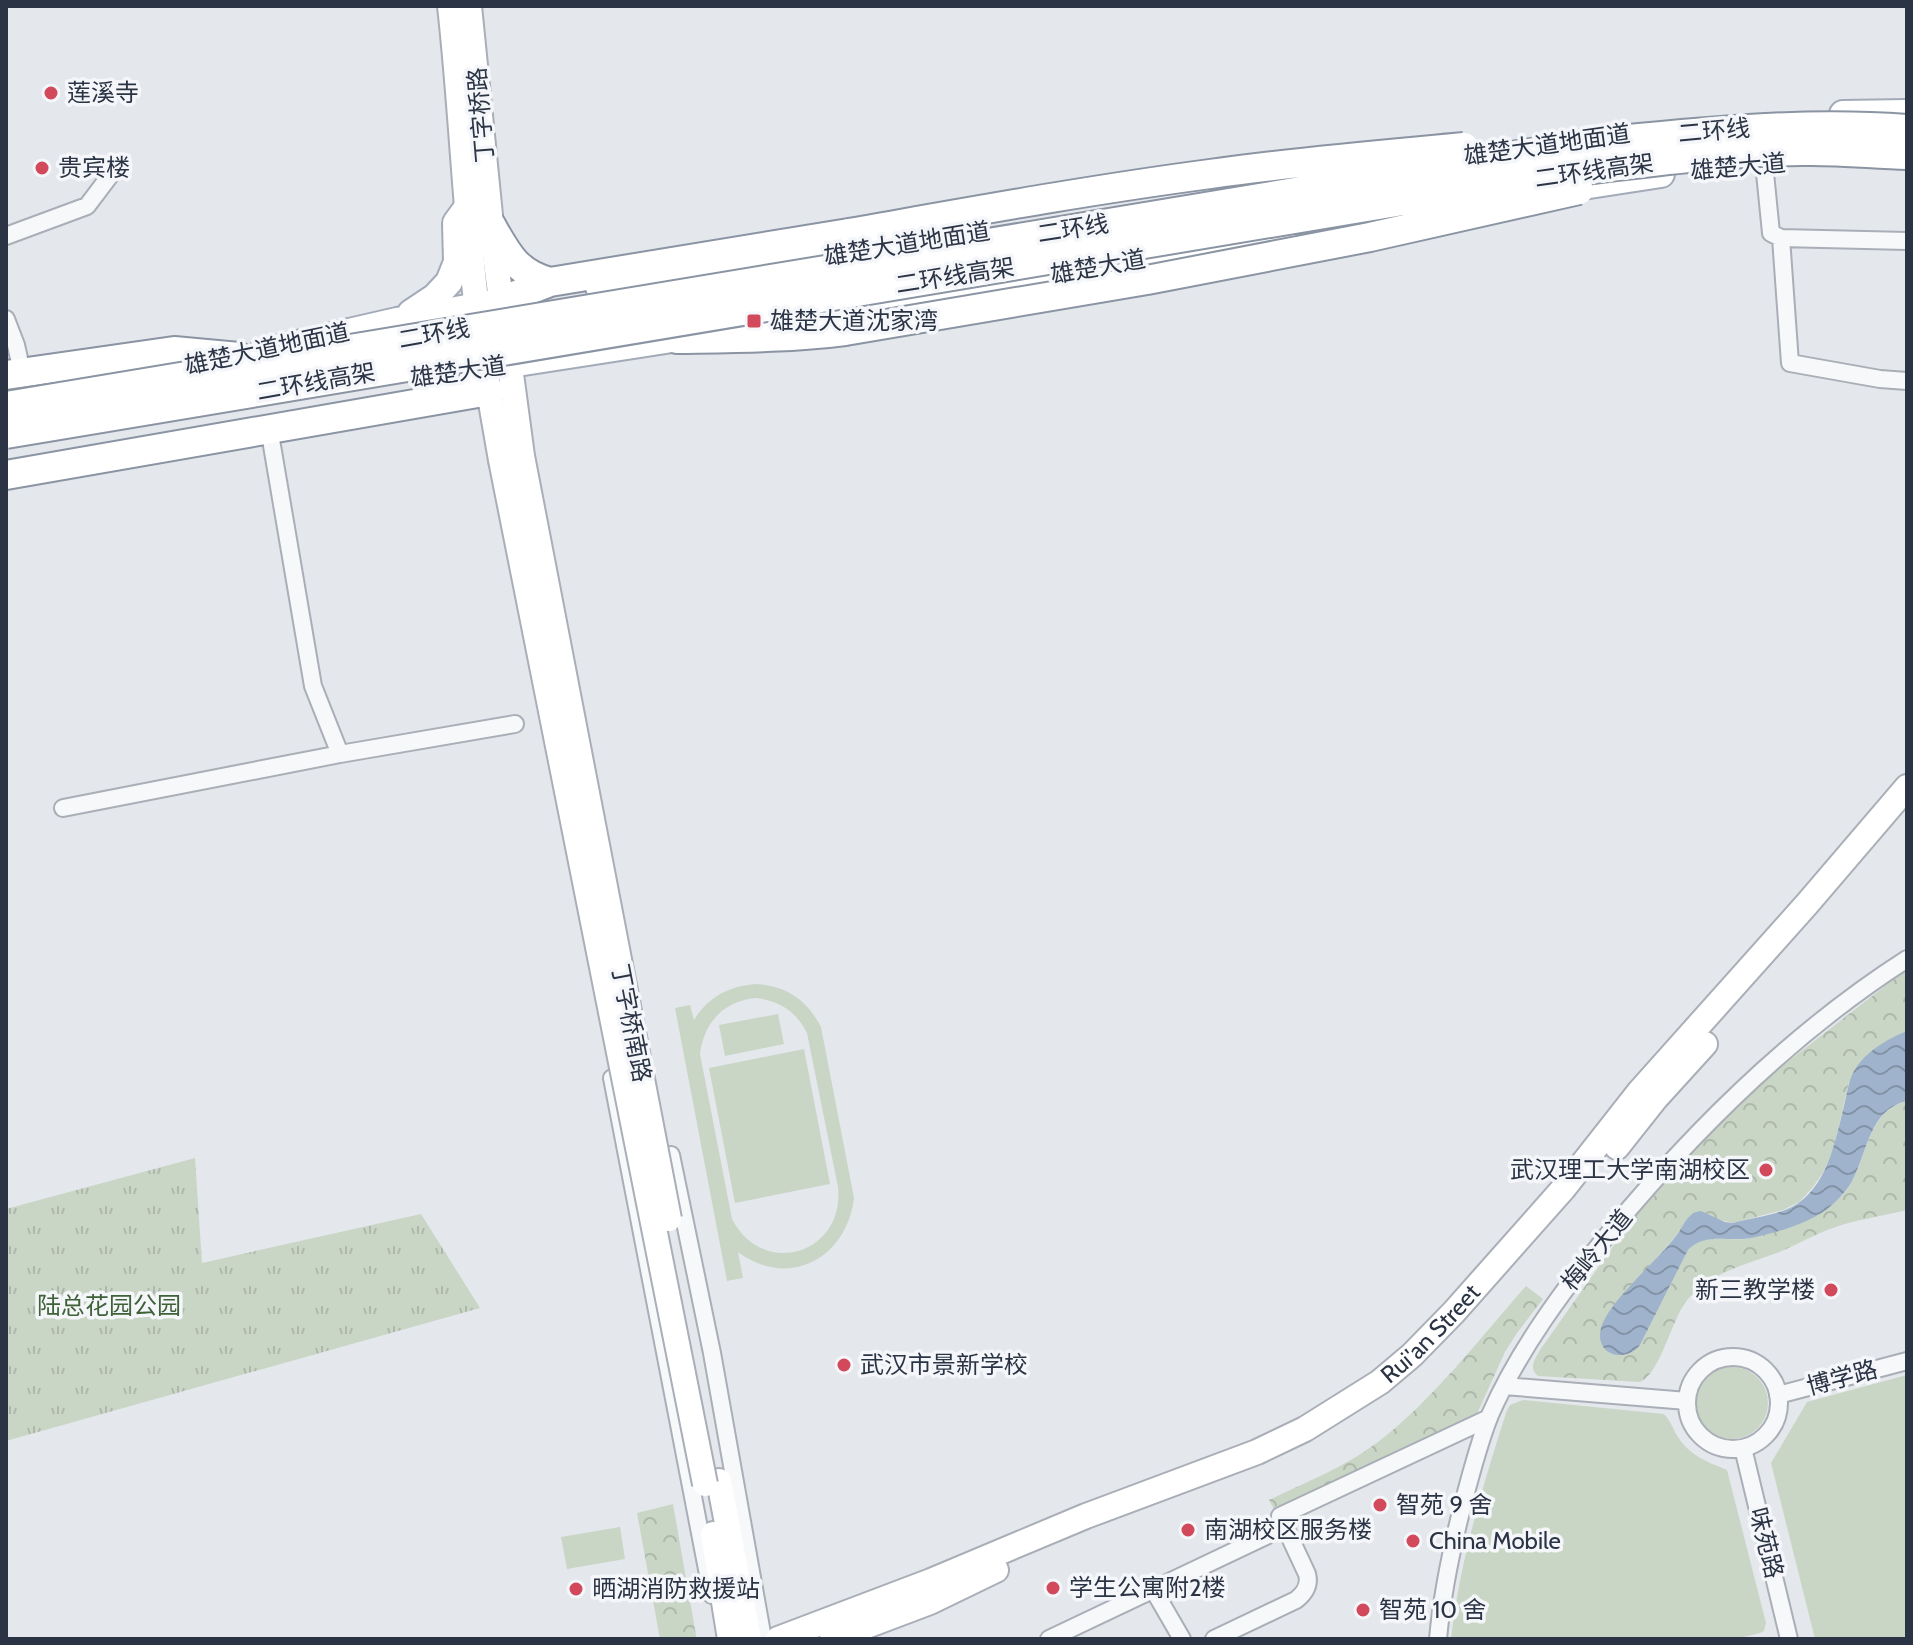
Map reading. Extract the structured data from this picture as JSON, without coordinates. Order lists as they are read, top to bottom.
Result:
{
  "streets": {
    "highway": ["二环线", "二环线高架"],
    "main road": [
      "丁字桥路",
      "雄楚大道地面道",
      "雄楚大道",
      "丁字桥南路",
      "Rui'an Street"
    ],
    "street": ["梅岭大道", "博学路", "味苑路"]
  },
  "crossings": [
    ["丁字桥路", "雄楚大道地面道"],
    ["丁字桥路", "丁字桥南路"],
    ["雄楚大道地面道", "丁字桥南路"],
    ["雄楚大道", "丁字桥南路"],
    ["博学路", "味苑路"]
  ],
  "parks": ["陆总花园公园"],
  "places": {
    "other": [
      "莲溪寺",
      "贵宾楼",
      "武汉理工大学南湖校区",
      "新三教学楼",
      "武汉市景新学校",
      "智苑 9 舍",
      "南湖校区服务楼",
      "China Mobile",
      "学生公寓附2楼",
      "晒湖消防救援站",
      "智苑 10 舍"
    ],
    "transit": ["雄楚大道沈家湾"]
  }
}
